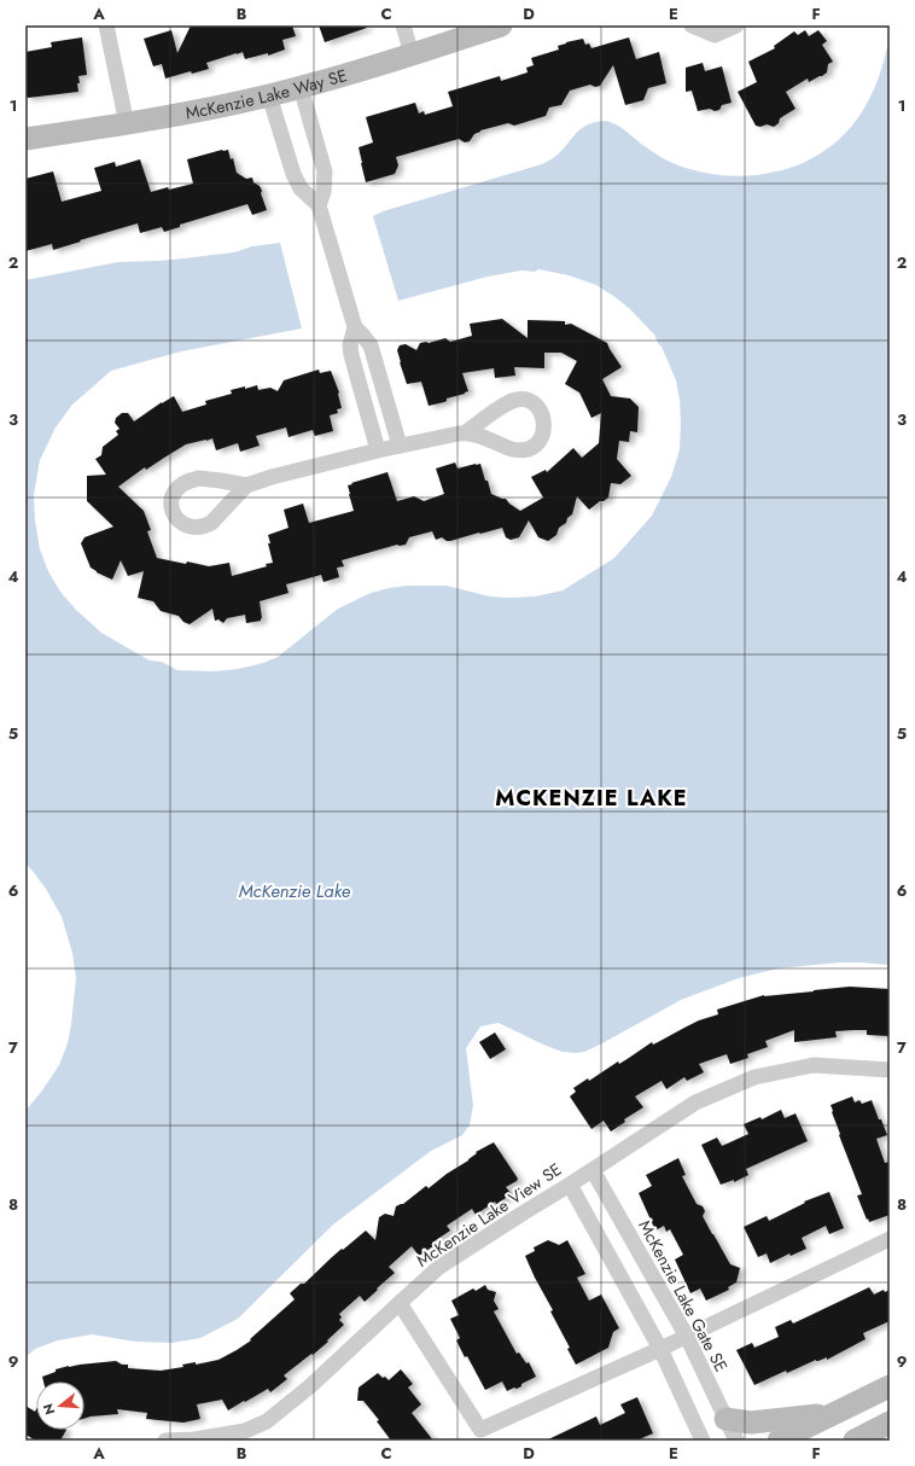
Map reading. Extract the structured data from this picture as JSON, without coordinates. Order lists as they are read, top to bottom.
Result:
{
  "streets": {
    "street": ["McKenzie Lake Way SE", "McKenzie Lake View SE", "McKenzie Lake Gate SE"]
  },
  "crossings": [
    ["McKenzie Lake View SE", "McKenzie Lake Gate SE"]
  ],
  "districts": ["MCKENZIE LAKE"],
  "water": ["McKenzie Lake"],
  "north": "left",
  "grid": {
    "columns": [
      "A",
      "B",
      "C",
      "D",
      "E",
      "F"
    ],
    "rows": [
      "1",
      "2",
      "3",
      "4",
      "5",
      "6",
      "7",
      "8",
      "9"
    ]
  }
}
